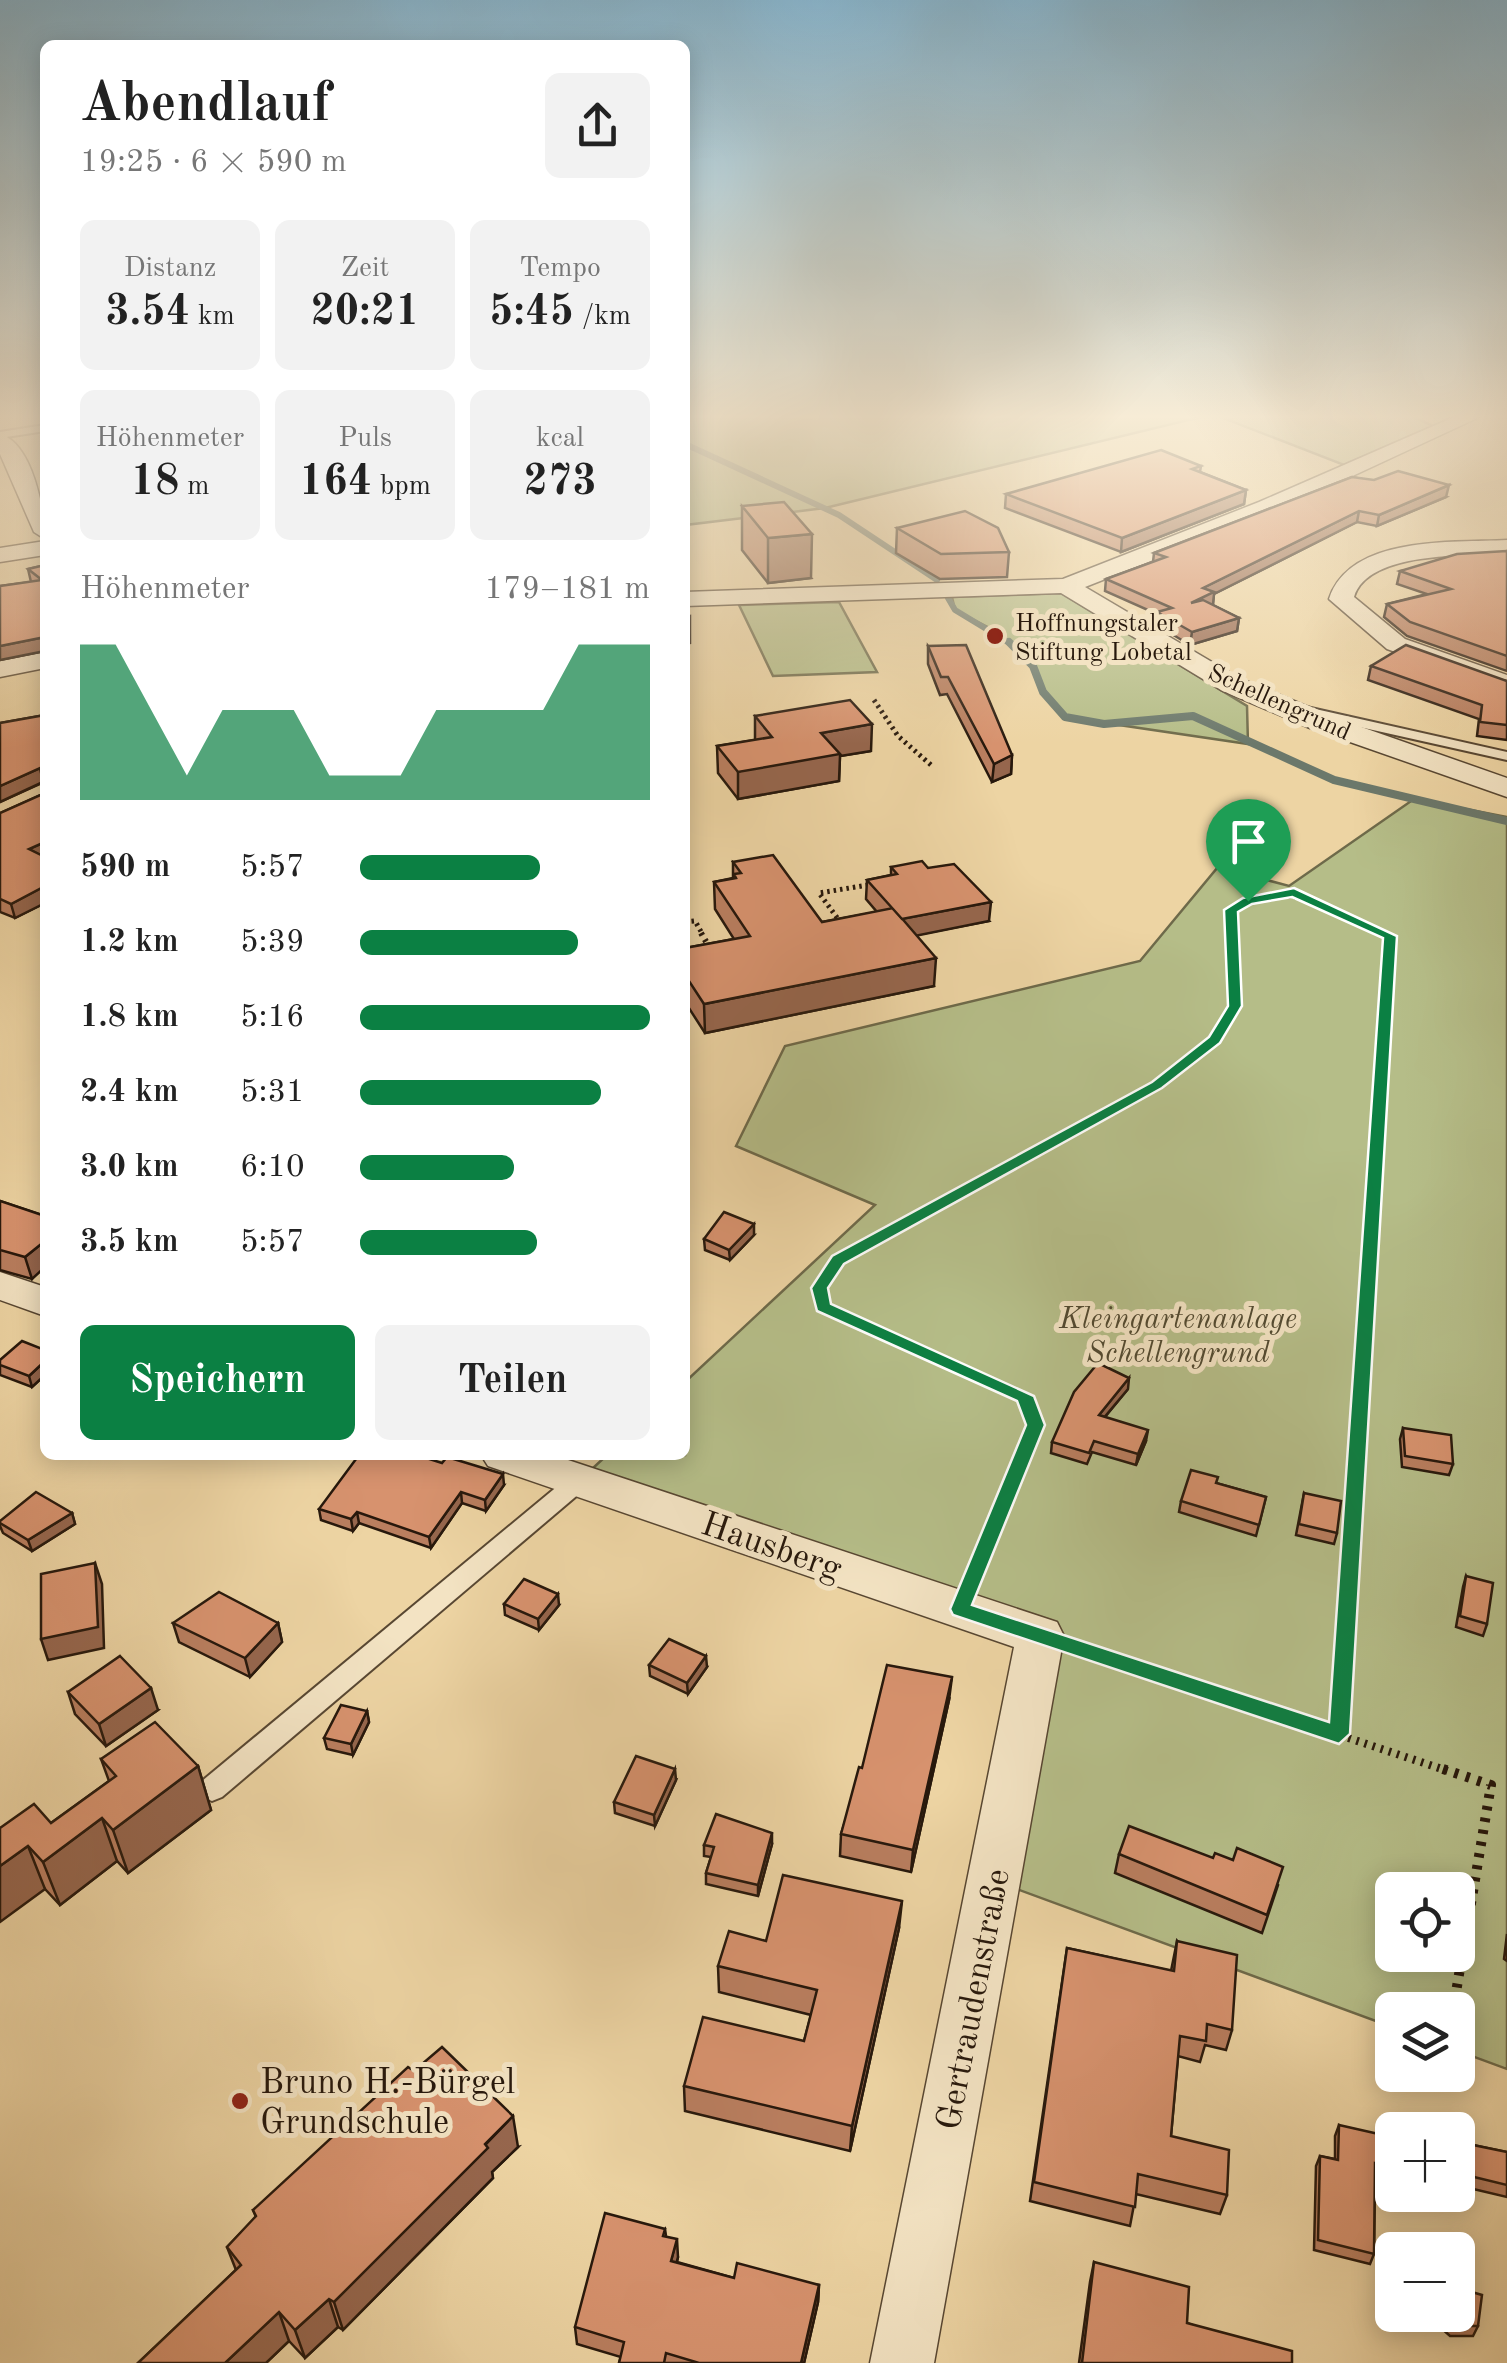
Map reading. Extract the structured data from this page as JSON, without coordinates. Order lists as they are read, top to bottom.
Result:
{
  "streets": {
    "street": ["Schellengrund", "Hausberg", "Gertraudenstraße"]
  },
  "crossings": [
    ["Hausberg", "Gertraudenstraße"]
  ],
  "parks": ["Kleingartenanlage Schellengrund"],
  "places": ["Hoffnungstaler Stiftung Lobetal", "Bruno H.-Bürgel Grundschule"],
  "page": {
    "heading": ["Abendlauf", "19:25 · 6 × 590 m"],
    "stats": [
      ["Distanz", "3.54 km"],
      ["Zeit", "20:21"],
      ["Tempo", "5:45 /km"],
      ["Höhenmeter", "18 m"],
      ["Puls", "164 bpm"],
      ["kcal", "273"]
    ],
    "chart": ["Höhenmeter", "179–181 m"],
    "list": [
      {
        "name": "590 m",
        "note": "5:57"
      },
      {
        "name": "1.2 km",
        "note": "5:39"
      },
      {
        "name": "1.8 km",
        "note": "5:16"
      },
      {
        "name": "2.4 km",
        "note": "5:31"
      },
      {
        "name": "3.0 km",
        "note": "6:10"
      },
      {
        "name": "3.5 km",
        "note": "5:57"
      }
    ],
    "buttons": ["Speichern", "Teilen"],
    "map_buttons": ["+", "−"]
  }
}
